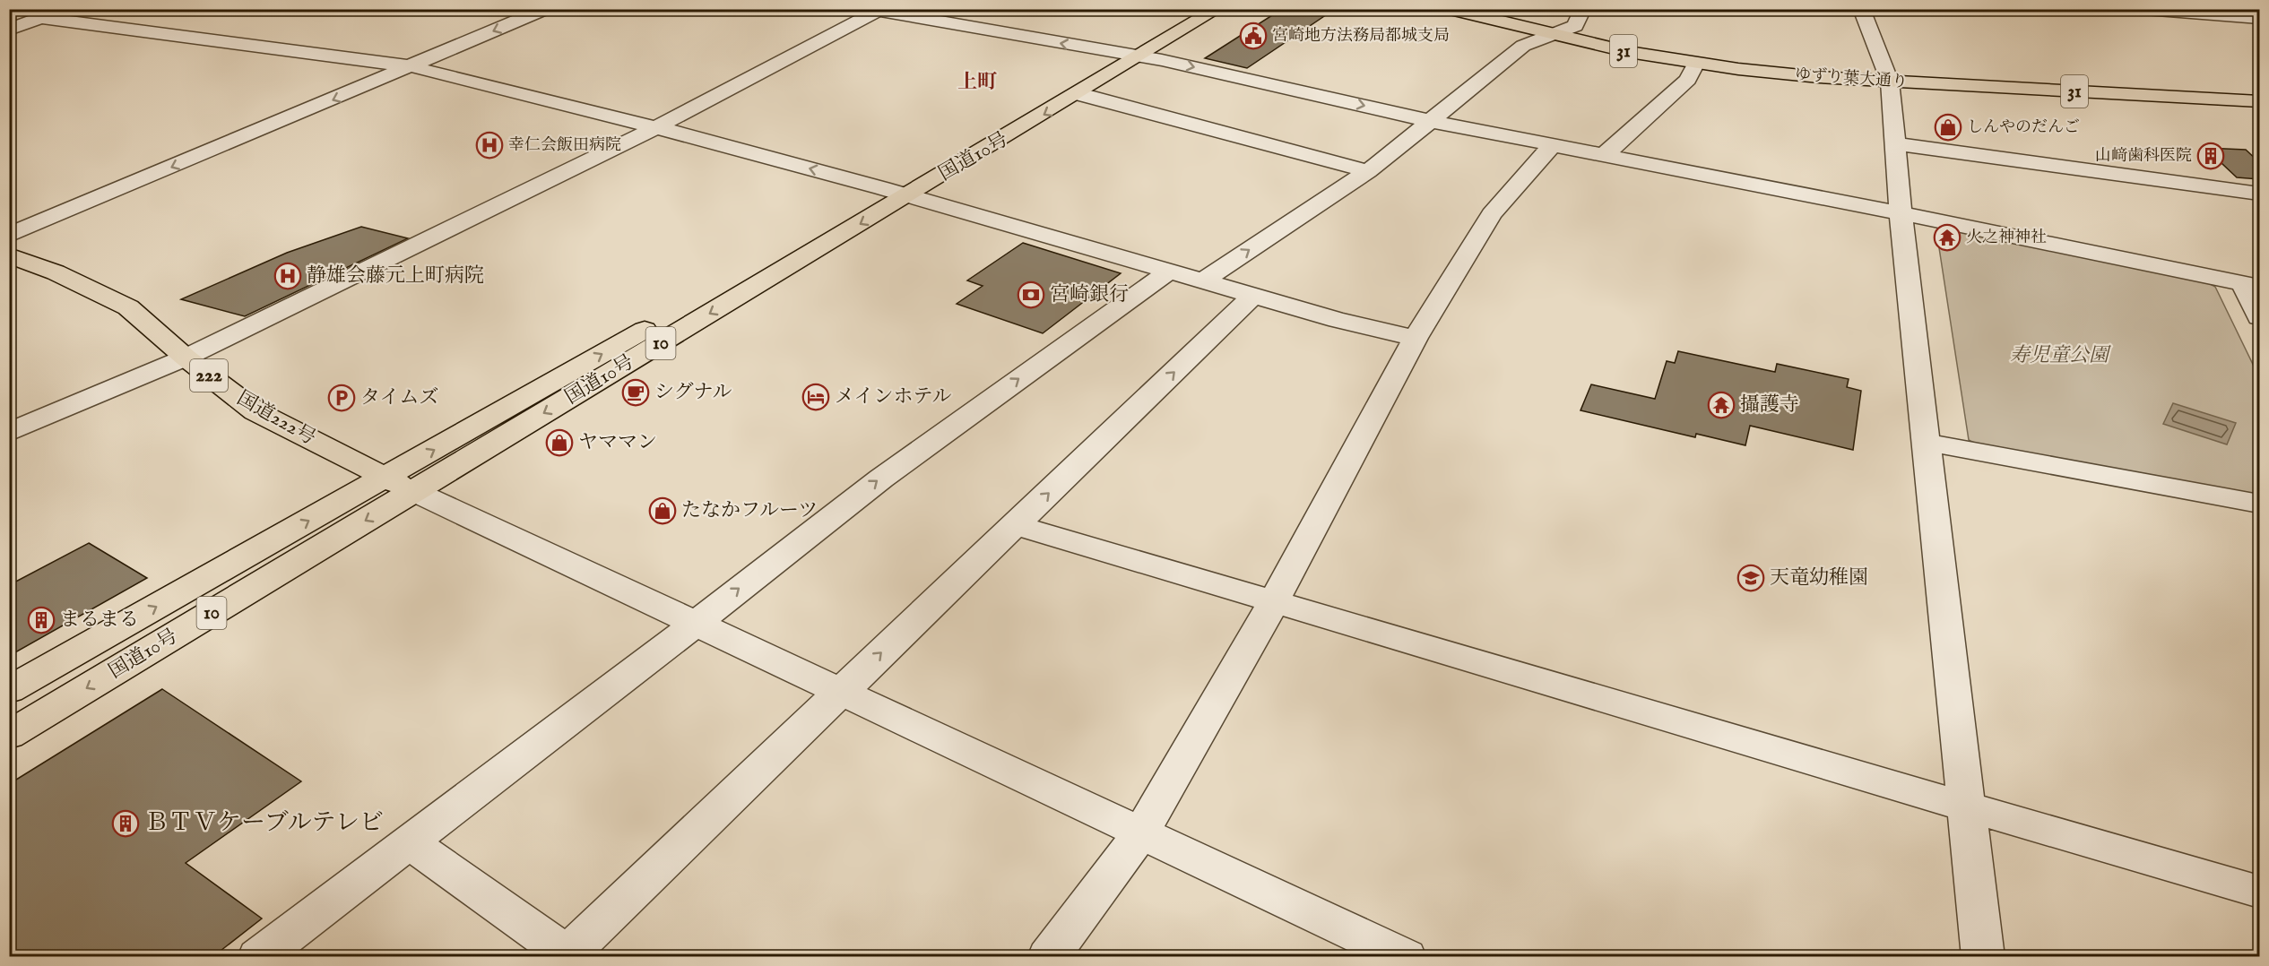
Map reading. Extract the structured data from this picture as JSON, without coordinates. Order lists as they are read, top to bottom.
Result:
{
  "streets": {
    "main road": [
      "31",
      "ゆずり葉大通り",
      "国道10号",
      "10",
      "222",
      "国道222号"
    ]
  },
  "crossings": [
    ["国道10号", "国道222号"]
  ],
  "districts": ["上町"],
  "parks": ["寿児童公園"],
  "places": {
    "public building": ["宮崎地方法務局都城支局"],
    "shop": ["しんやのだんご", "ヤママン", "たなかフルーツ"],
    "hospital": ["幸仁会飯田病院", "静雄会藤元上町病院"],
    "building": ["山﨑歯科医院", "まるまる", "ＢＴＶケーブルテレビ"],
    "temple": ["火之神神社", "攝護寺"],
    "bank": ["宮崎銀行"],
    "cafe": ["シグナル"],
    "hotel": ["メインホテル"],
    "parking": ["タイムズ"],
    "school or university": ["天竜幼稚園"]
  }
}
